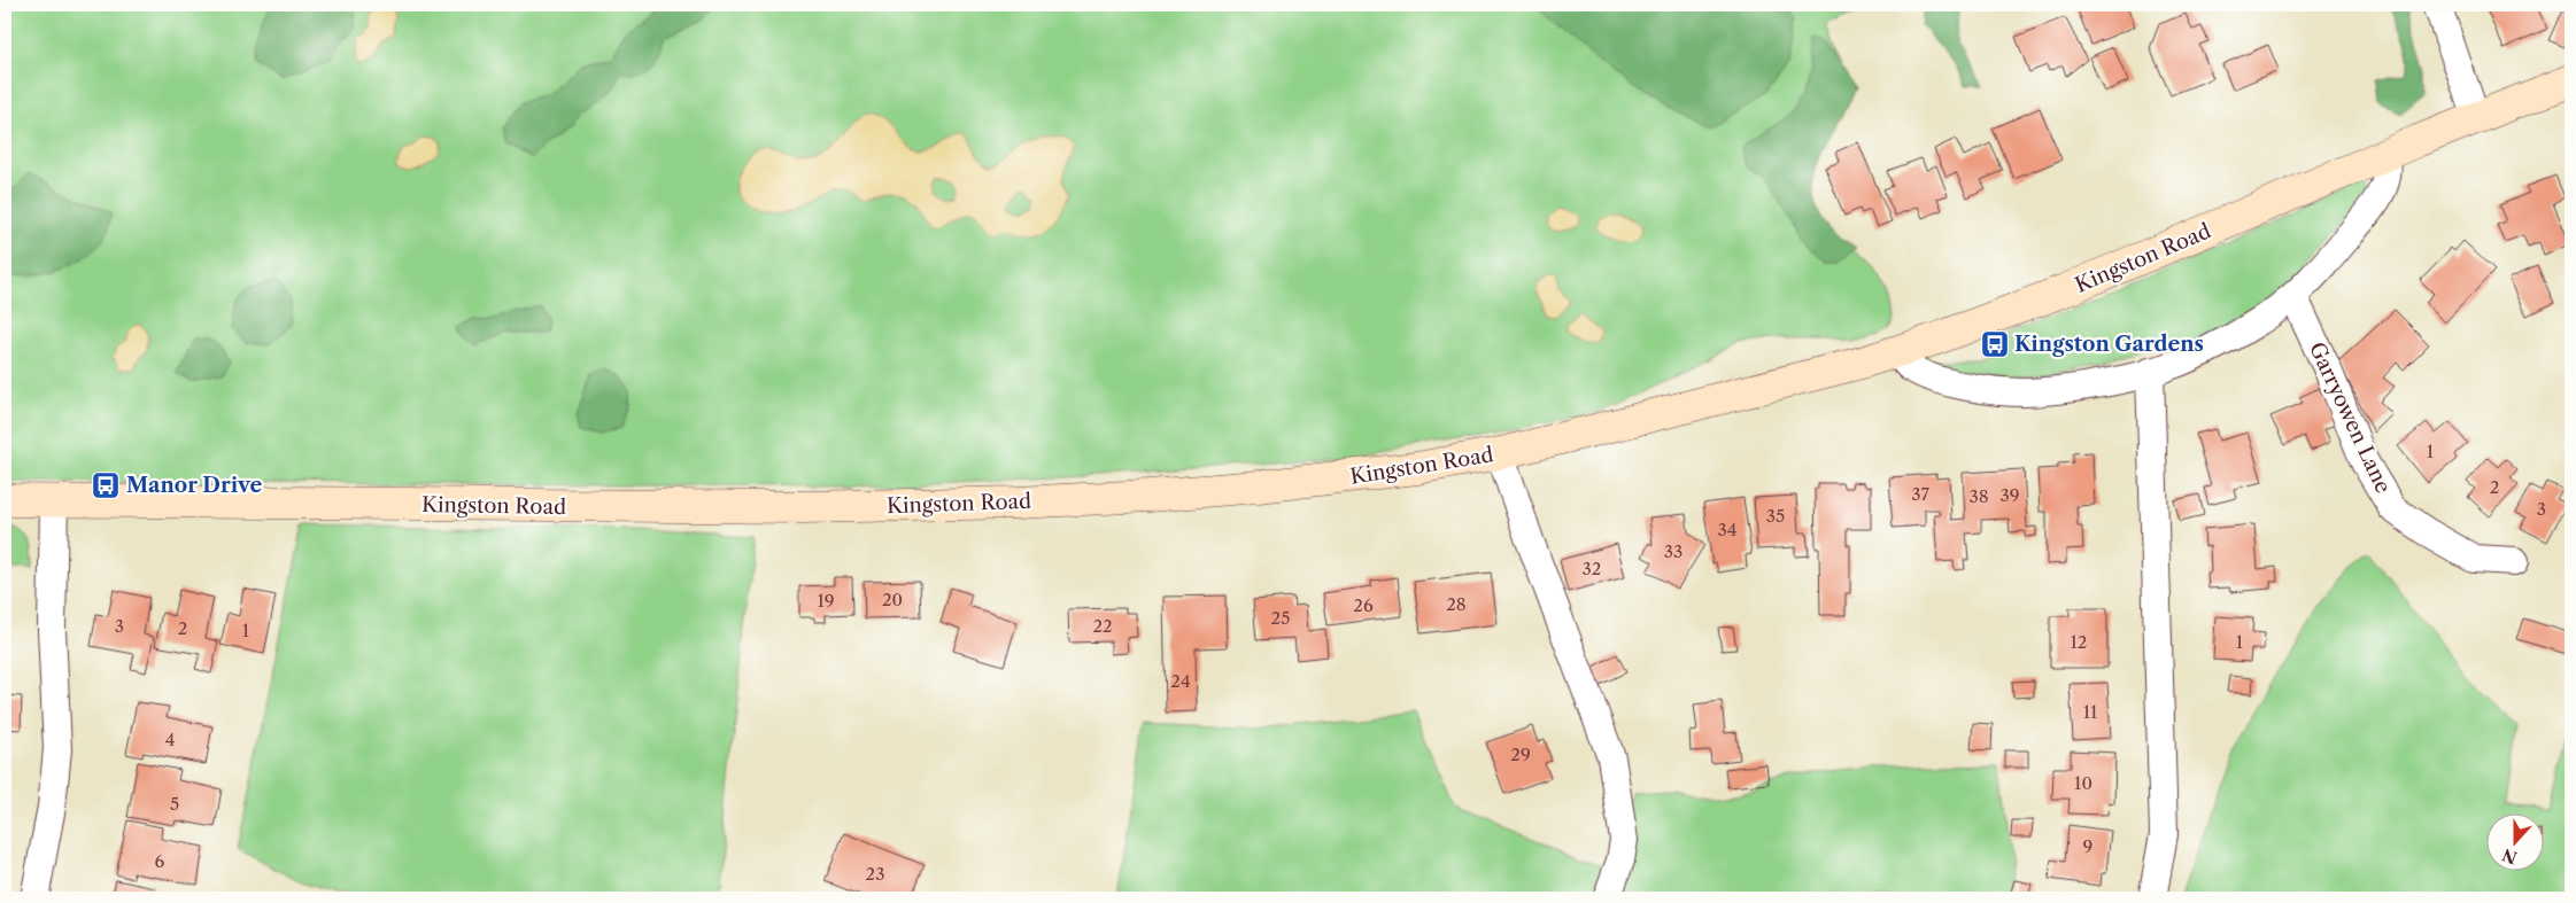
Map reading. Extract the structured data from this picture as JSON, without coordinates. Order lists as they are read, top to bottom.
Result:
{
  "streets": {
    "main road": ["Kingston Road"],
    "street": ["Garryowen Lane"]
  },
  "places": {
    "bus stop": ["Kingston Gardens", "Manor Drive"]
  },
  "house_numbers": [
    "1",
    "2",
    "37",
    "39",
    "38",
    "3",
    "35",
    "34",
    "33",
    "32",
    "20",
    "19",
    "28",
    "26",
    "25",
    "3",
    "22",
    "2",
    "1",
    "12",
    "1",
    "24",
    "11",
    "4",
    "29",
    "10",
    "5",
    "9",
    "6",
    "23"
  ],
  "north": "bottom"
}
